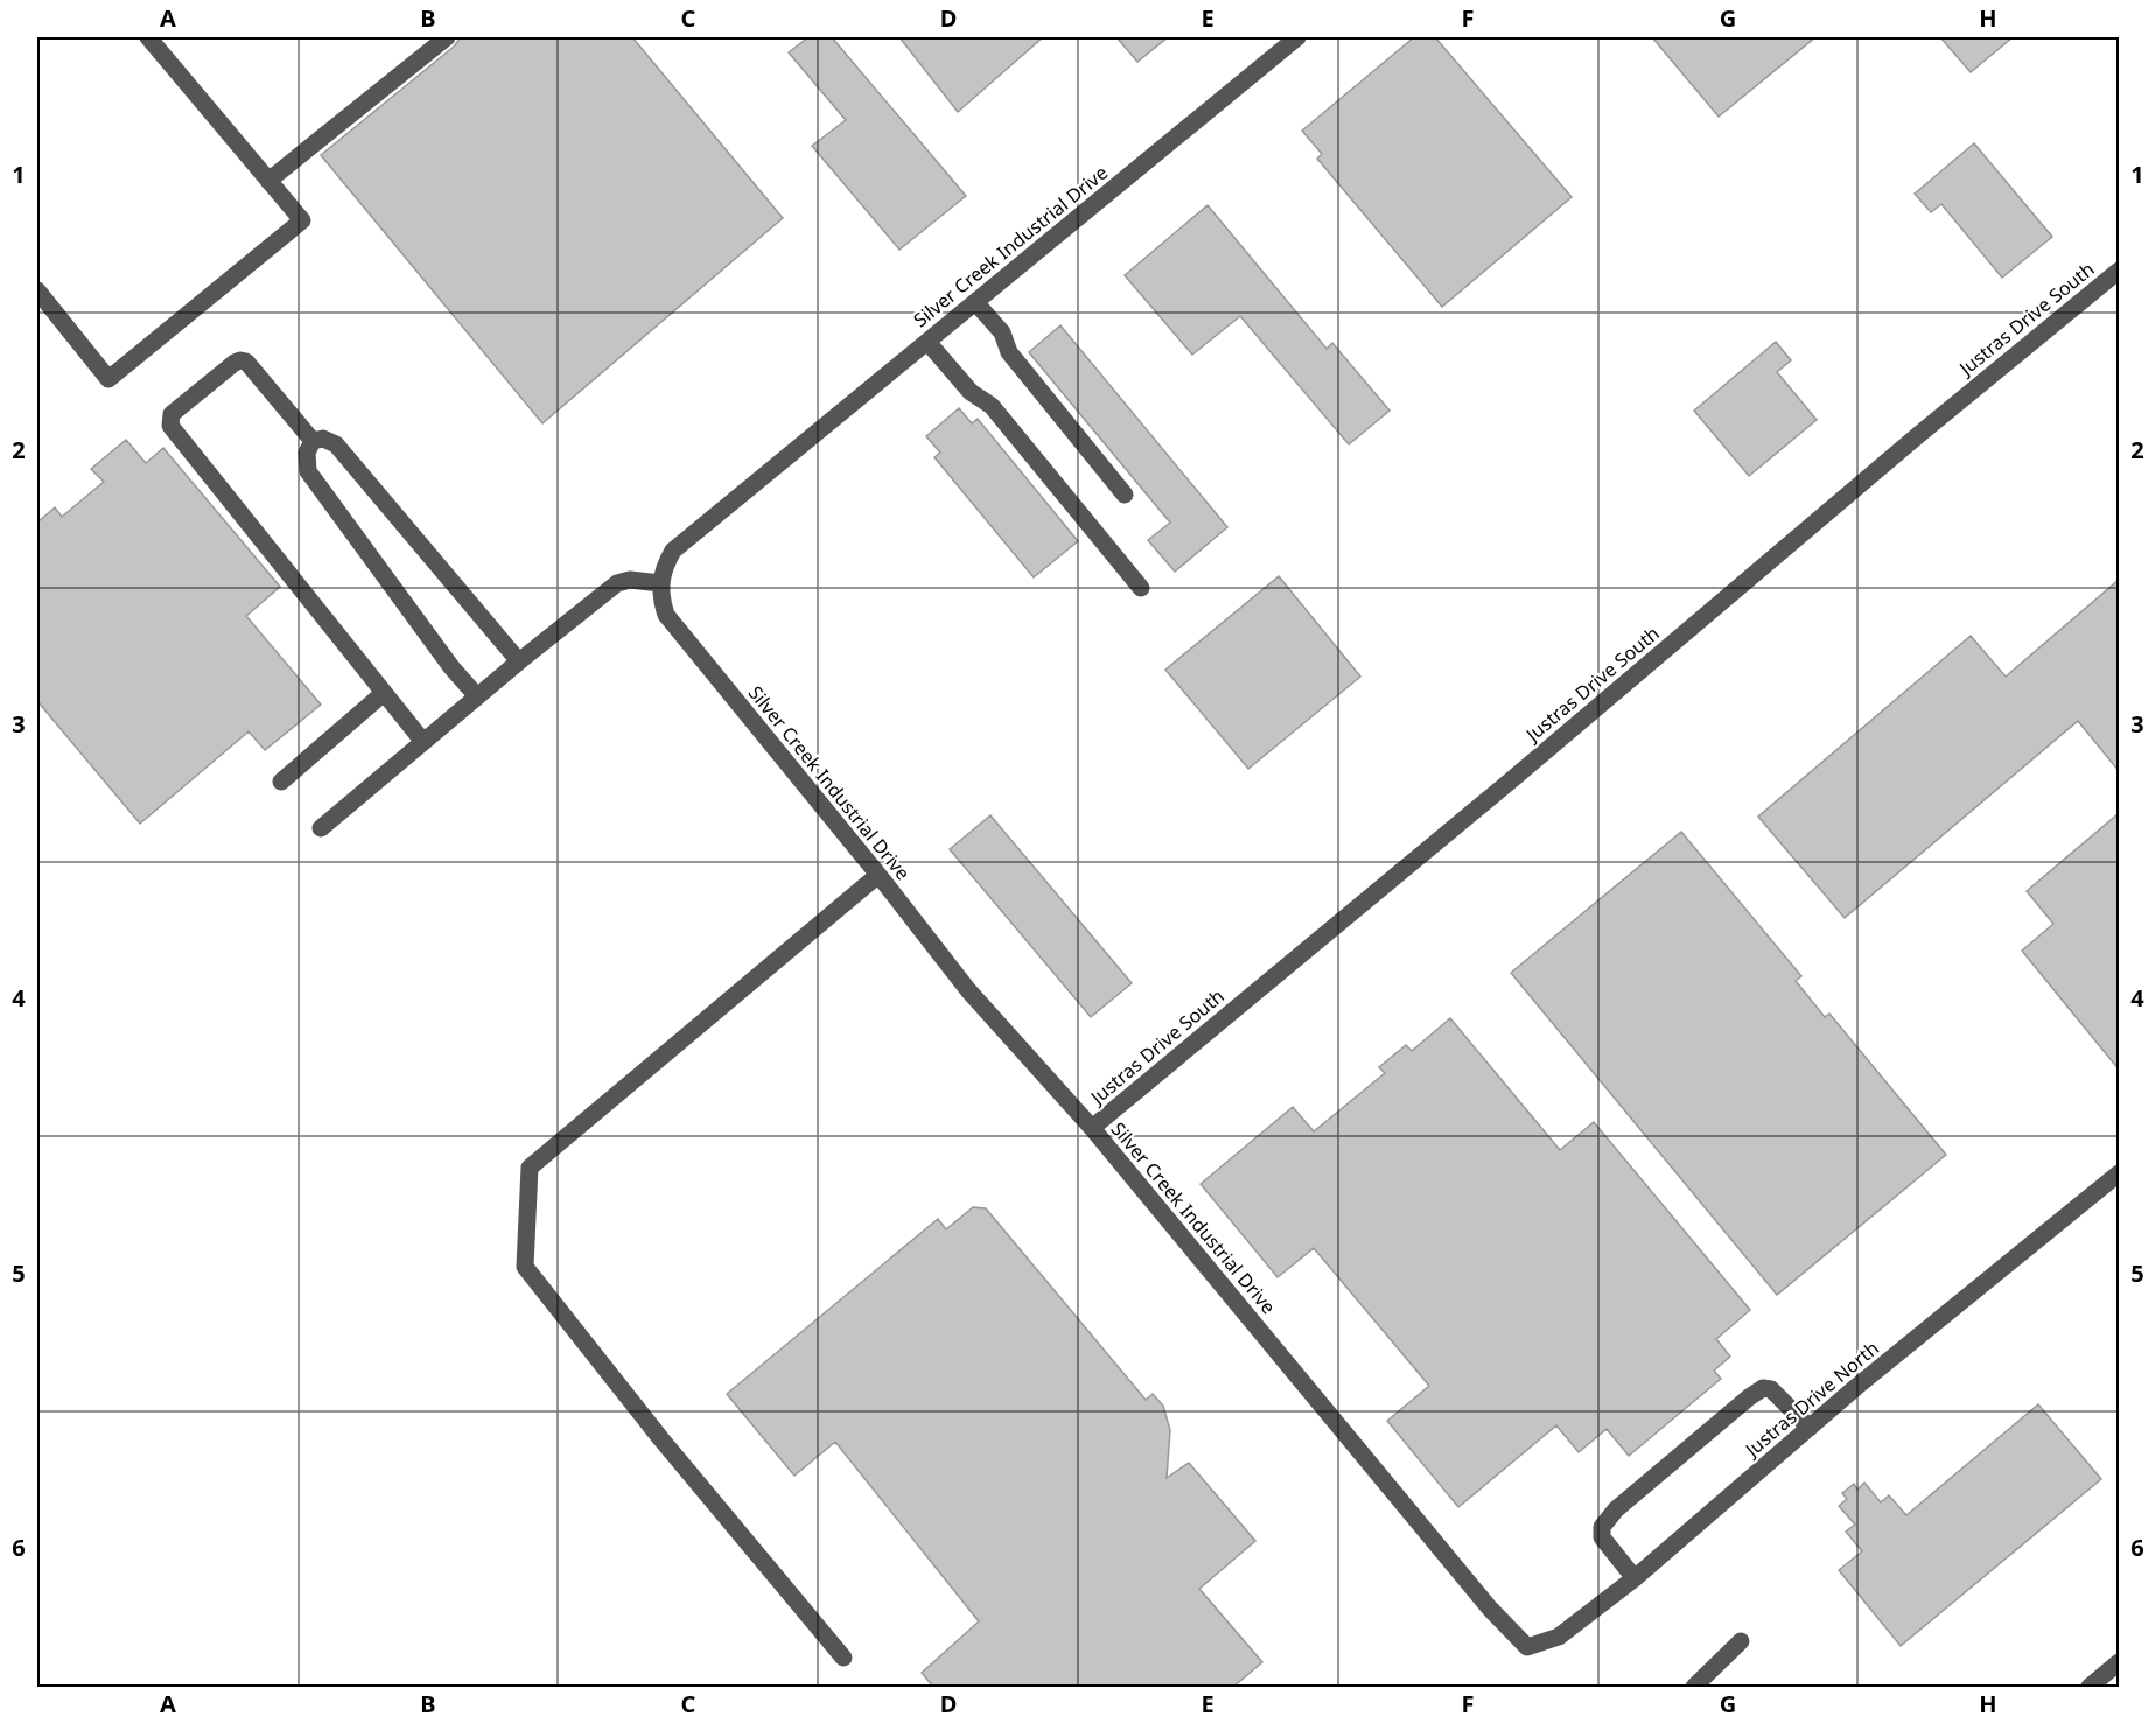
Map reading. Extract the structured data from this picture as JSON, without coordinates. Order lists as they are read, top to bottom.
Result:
{
  "streets": {
    "street": ["Silver Creek Industrial Drive", "Justras Drive South", "Justras Drive North"]
  },
  "crossings": [
    ["Silver Creek Industrial Drive", "Justras Drive South"],
    ["Silver Creek Industrial Drive", "Justras Drive North"]
  ],
  "grid": {
    "columns": [
      "A",
      "B",
      "C",
      "D",
      "E",
      "F",
      "G",
      "H"
    ],
    "rows": [
      "1",
      "2",
      "3",
      "4",
      "5",
      "6"
    ]
  }
}
